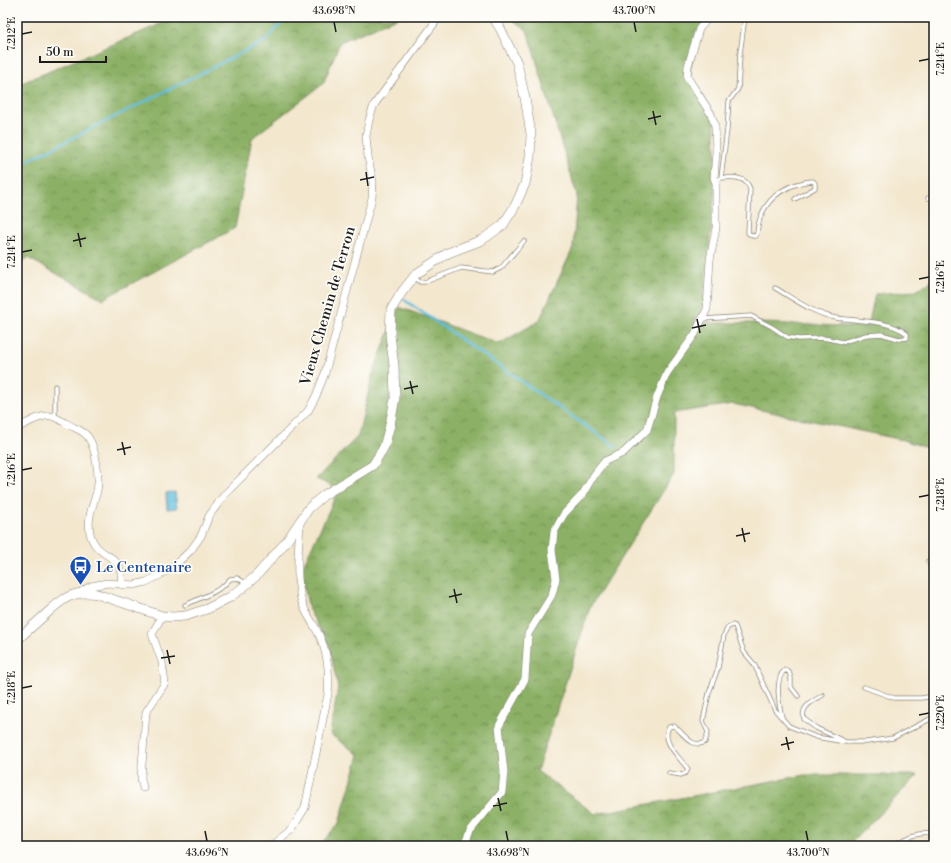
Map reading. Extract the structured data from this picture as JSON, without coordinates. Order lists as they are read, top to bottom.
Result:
{
  "streets": {
    "street": ["Vieux Chemin de Terron"]
  },
  "places": {
    "bus stop": ["Le Centenaire"]
  },
  "scale_bar": "50 m",
  "coordinates": [
    "43.698°N",
    "43.700°N",
    "7.212°E",
    "7.214°E",
    "7.216°E",
    "7.218°E",
    "7.220°E",
    "43.696°N"
  ]
}
